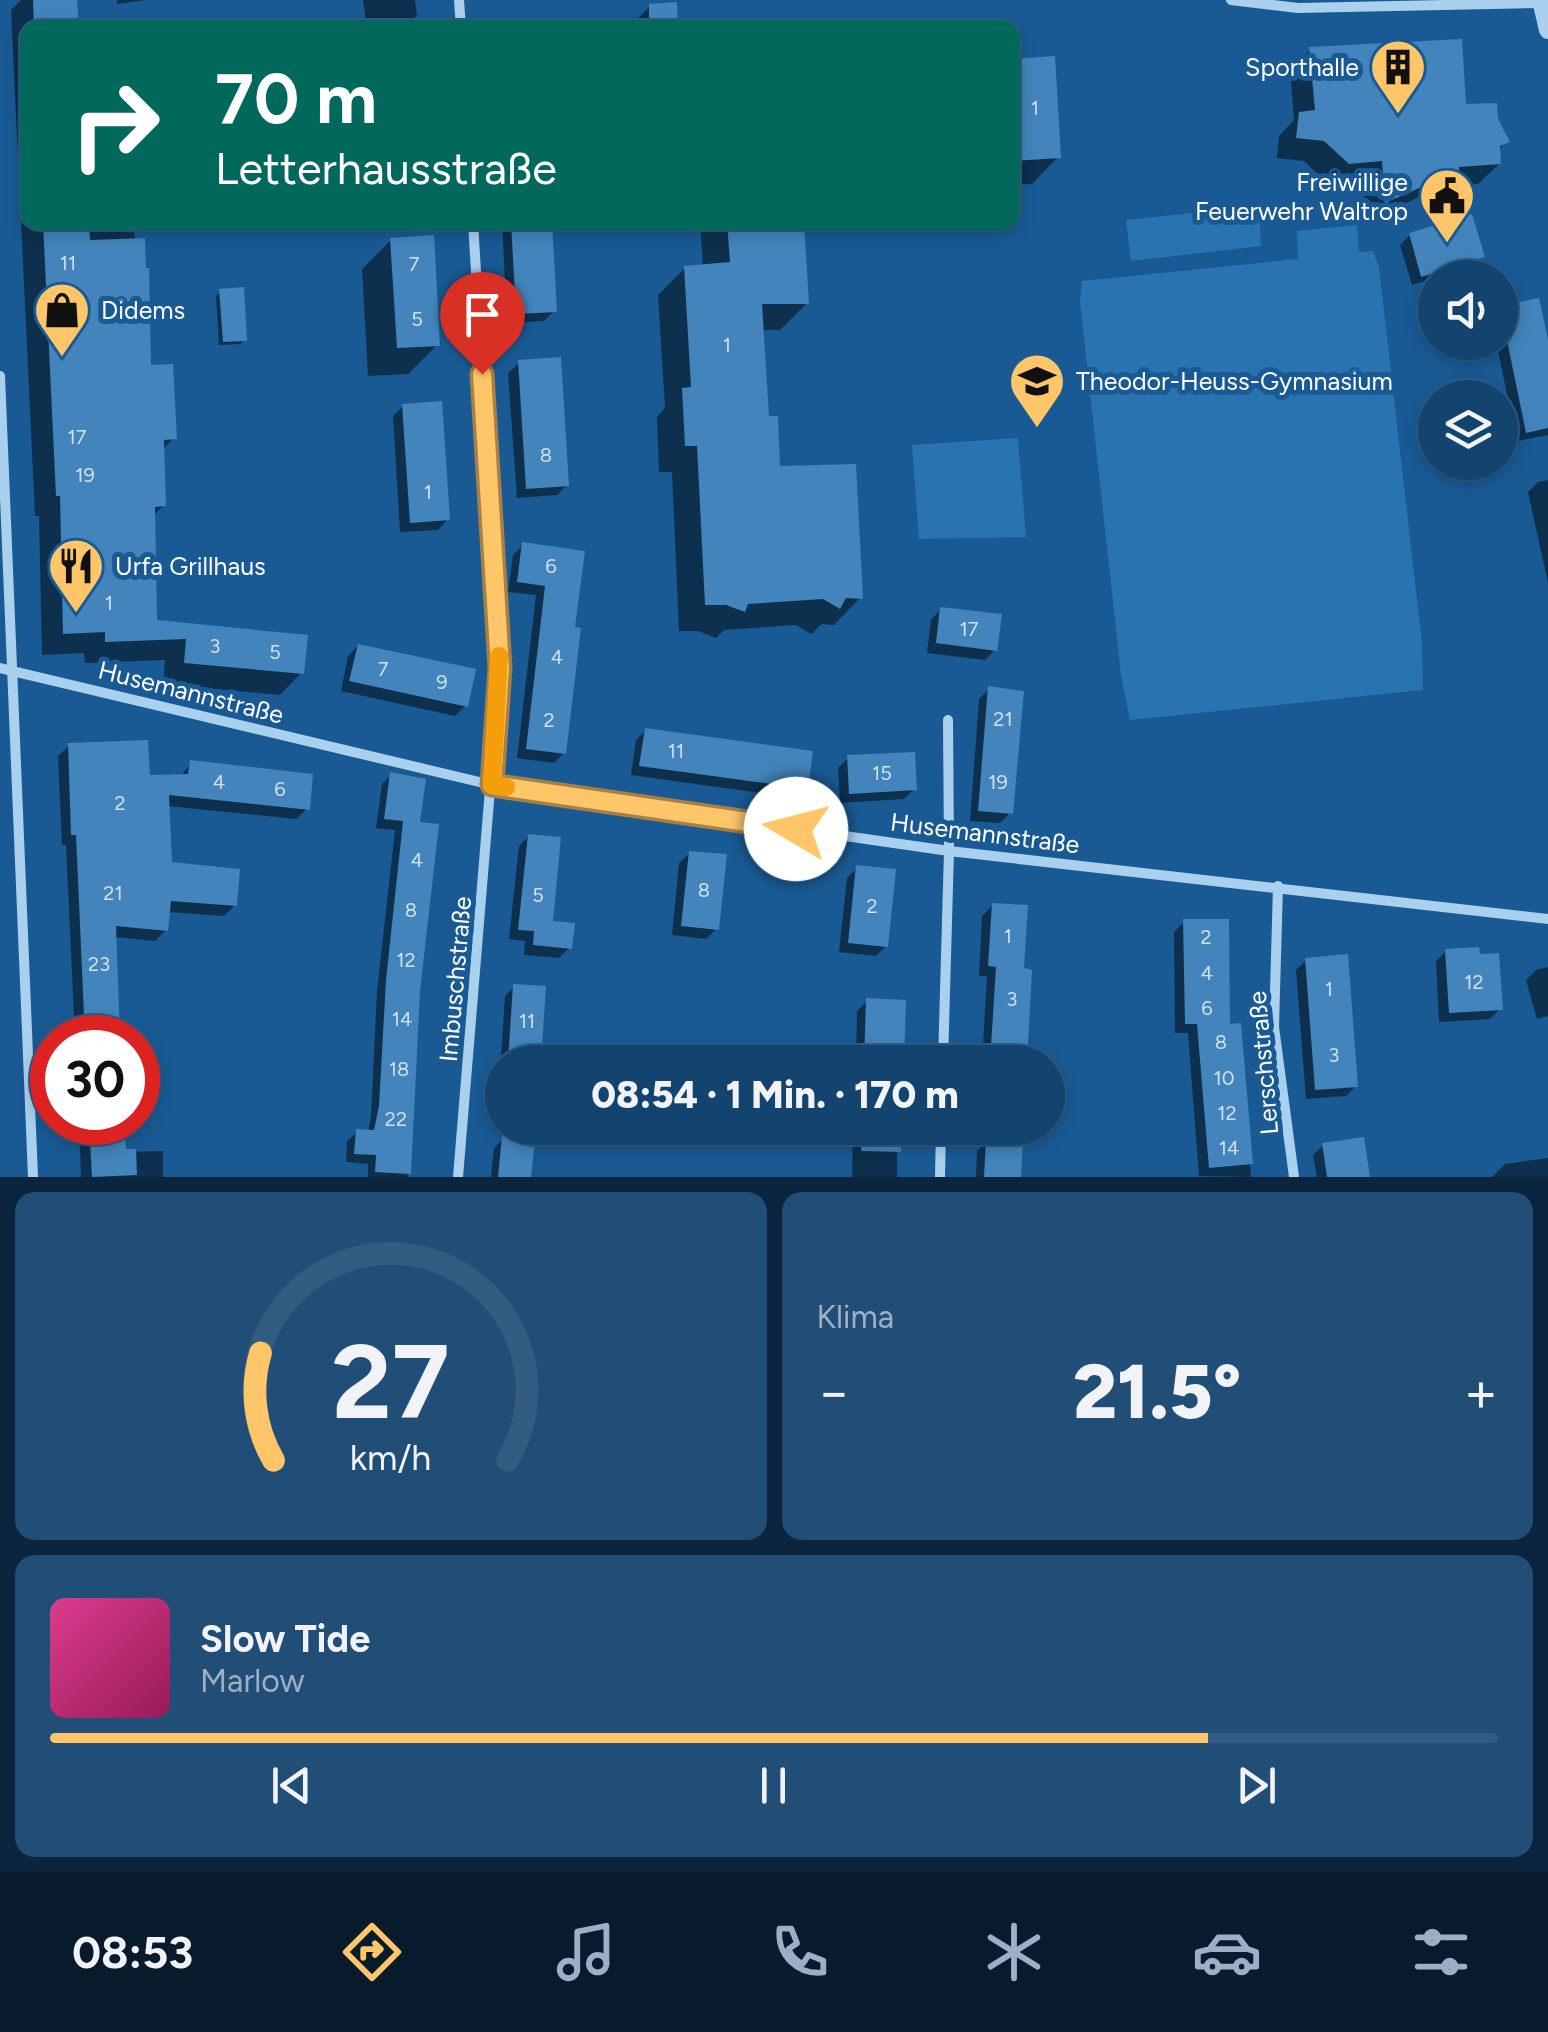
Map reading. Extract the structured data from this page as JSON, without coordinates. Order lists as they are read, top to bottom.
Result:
{
  "streets": {
    "street": ["Husemannstraße", "Imbuschstraße", "Lerschstraße"]
  },
  "crossings": [
    ["Husemannstraße", "Imbuschstraße"],
    ["Husemannstraße", "Lerschstraße"]
  ],
  "places": {
    "building": ["Sporthalle"],
    "public building": ["Freiwillige Feuerwehr Waltrop"],
    "shop": ["Didems"],
    "school or university": ["Theodor-Heuss-Gymnasium"],
    "restaurant": ["Urfa Grillhaus"]
  },
  "house_numbers": [
    "1",
    "11",
    "7",
    "5",
    "1",
    "17",
    "8",
    "19",
    "1",
    "6",
    "1",
    "17",
    "3",
    "5",
    "4",
    "7",
    "9",
    "21",
    "2",
    "11",
    "15",
    "4",
    "19",
    "6",
    "2",
    "4",
    "8",
    "21",
    "5",
    "2",
    "8",
    "1",
    "2",
    "12",
    "23",
    "4",
    "12",
    "1",
    "3",
    "6",
    "14",
    "11",
    "8",
    "3",
    "18",
    "10",
    "12",
    "22",
    "14"
  ],
  "page": {
    "turn": ["70 m", "Letterhausstraße"],
    "limit": "30",
    "trip": "08:54 · 1 Min. · 170 m",
    "tile": "Klima",
    "heat": ["−", "21.5°", "+"],
    "song": ["Slow Tide", "Marlow"],
    "tabs": "08:53",
    "gauge": ["27", "km/h"]
  }
}
